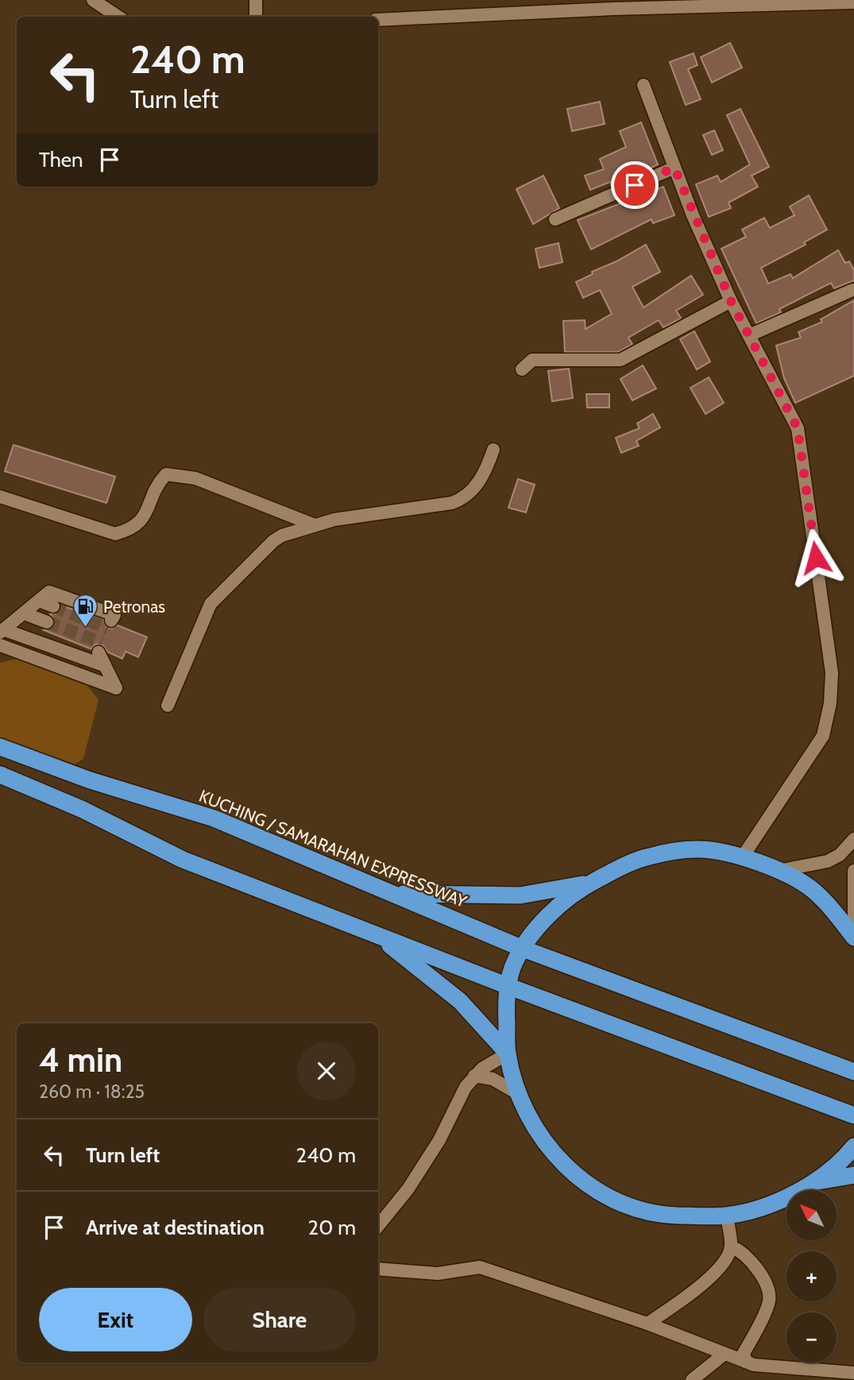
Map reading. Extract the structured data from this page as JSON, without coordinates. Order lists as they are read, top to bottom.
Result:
{
  "streets": {
    "highway": ["KUCHING / SAMARAHAN EXPRESSWAY"]
  },
  "places": {
    "fuel station": ["Petronas"]
  },
  "north": "top left",
  "page": {
    "turn": ["240 m", "Turn left"],
    "then": "Then",
    "heading": ["4 min", "260 m · 18:25"],
    "list": [
      {
        "name": "Turn left",
        "value": "240 m"
      },
      {
        "name": "Arrive at destination",
        "value": "20 m"
      }
    ],
    "map_buttons": ["+", "−"],
    "buttons": ["Exit", "Share"]
  }
}
